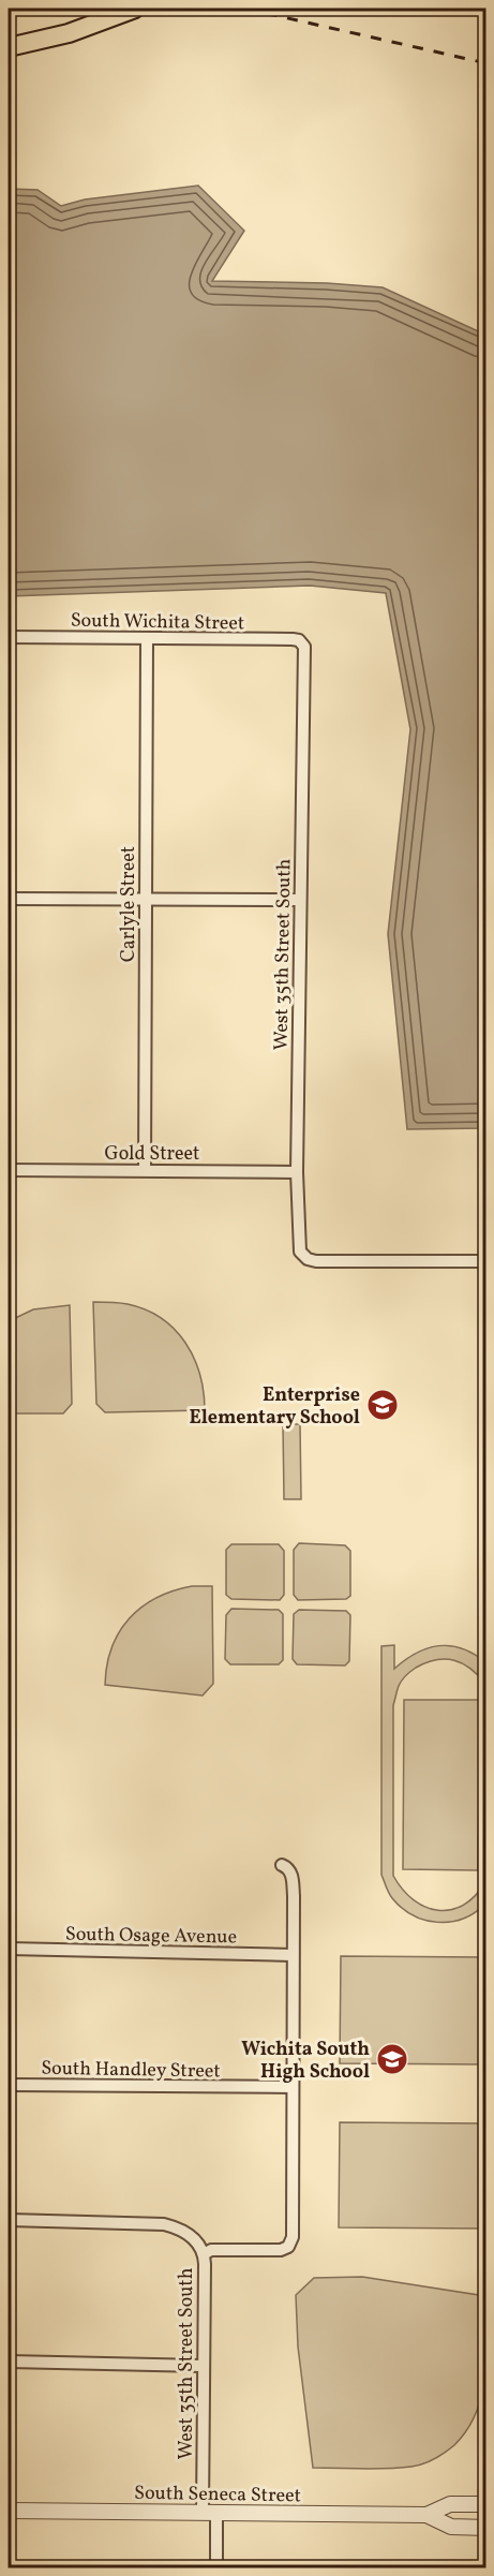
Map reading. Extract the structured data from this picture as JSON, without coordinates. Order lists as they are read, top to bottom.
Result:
{
  "streets": {
    "street": [
      "South Wichita Street",
      "Carlyle Street",
      "West 35th Street South",
      "Gold Street",
      "South Osage Avenue",
      "South Handley Street",
      "South Seneca Street"
    ]
  },
  "crossings": [
    ["South Wichita Street", "Carlyle Street"],
    ["South Wichita Street", "West 35th Street South"],
    ["Carlyle Street", "Gold Street"],
    ["West 35th Street South", "Gold Street"],
    ["West 35th Street South", "South Seneca Street"]
  ],
  "places": {
    "school or university": ["Enterprise Elementary School", "Wichita South High School"]
  }
}
